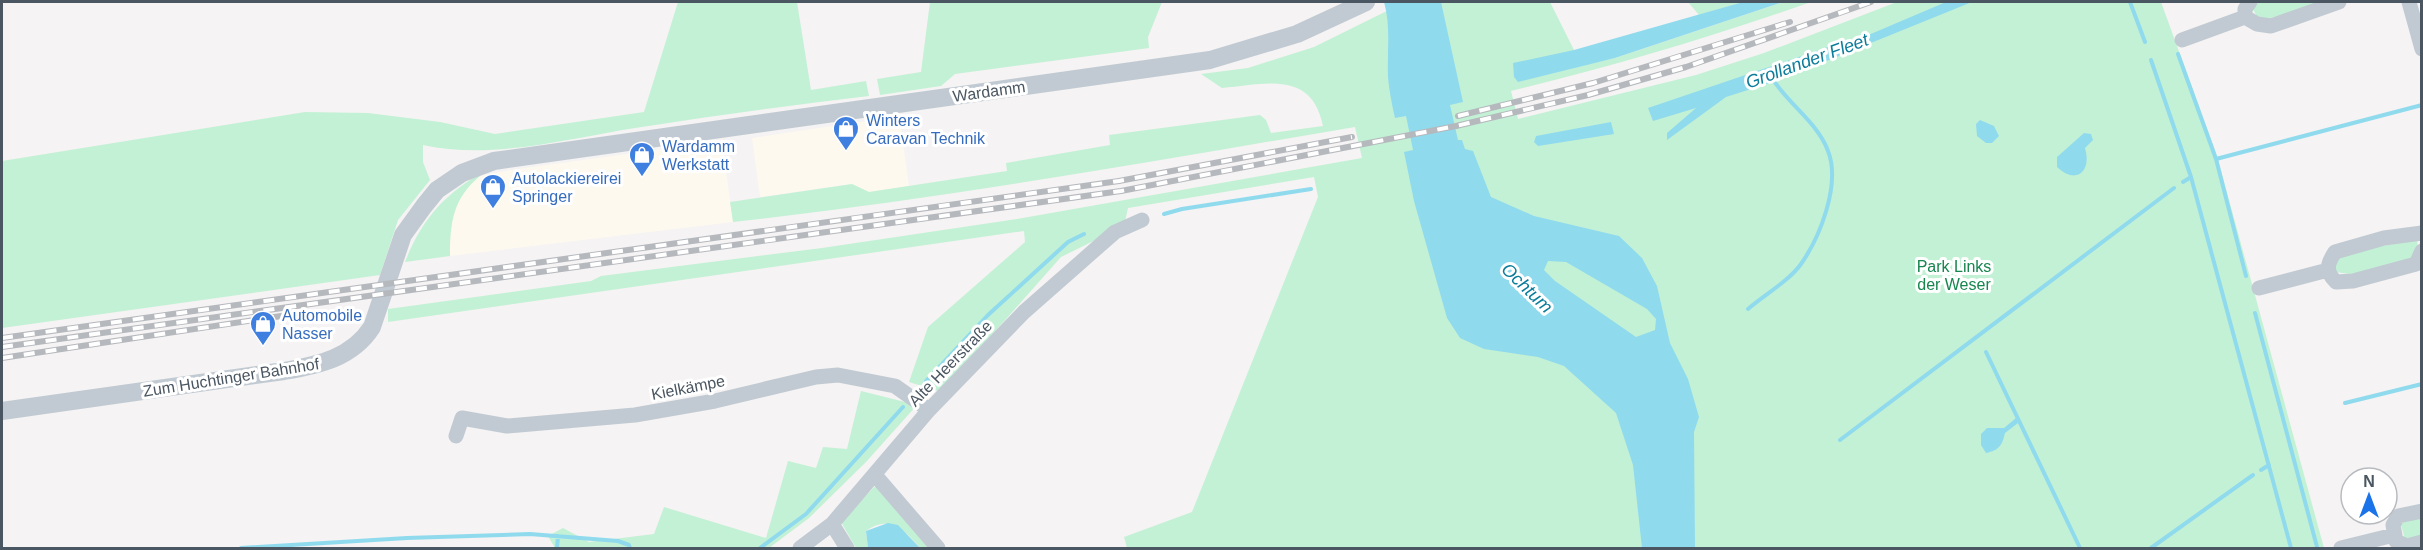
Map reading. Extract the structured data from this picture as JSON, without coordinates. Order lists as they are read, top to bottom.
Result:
{
  "streets": {
    "street": [
      "Wardamm",
      "Alte Heerstraße",
      "Zum Huchtinger Bahnhof",
      "Kielkämpe"
    ]
  },
  "crossings": [
    ["Wardamm", "Zum Huchtinger Bahnhof"],
    ["Alte Heerstraße", "Kielkämpe"]
  ],
  "water": ["Grollander Fleet", "Ochtum"],
  "parks": ["Park Links der Weser"],
  "places": {
    "shop": [
      "Winters Caravan Technik",
      "Wardamm Werkstatt",
      "Autolackiereirei Springer",
      "Automobile Nasser"
    ]
  },
  "north": "top"
}
